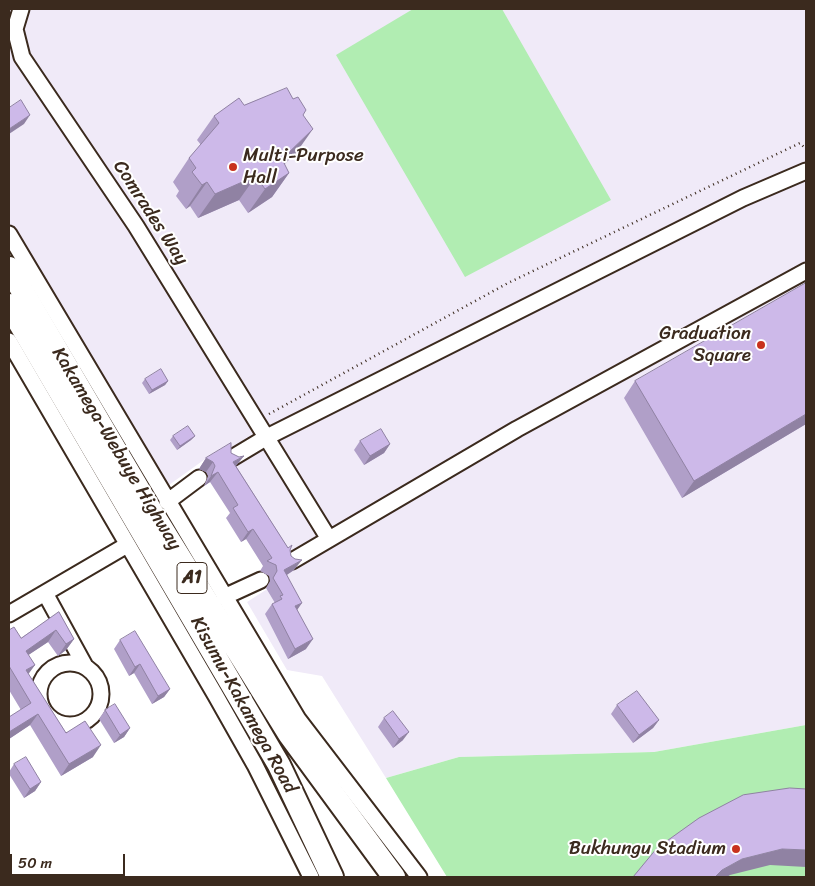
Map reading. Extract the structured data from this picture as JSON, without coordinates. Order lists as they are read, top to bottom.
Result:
{
  "streets": {
    "highway": ["Kakamega-Webuye Highway", "A1", "Kisumu-Kakamega Road"],
    "street": ["Comrades Way"]
  },
  "places": ["Multi-Purpose Hall", "Graduation Square", "Bukhungu Stadium"],
  "scale_bar": "50 m"
}
